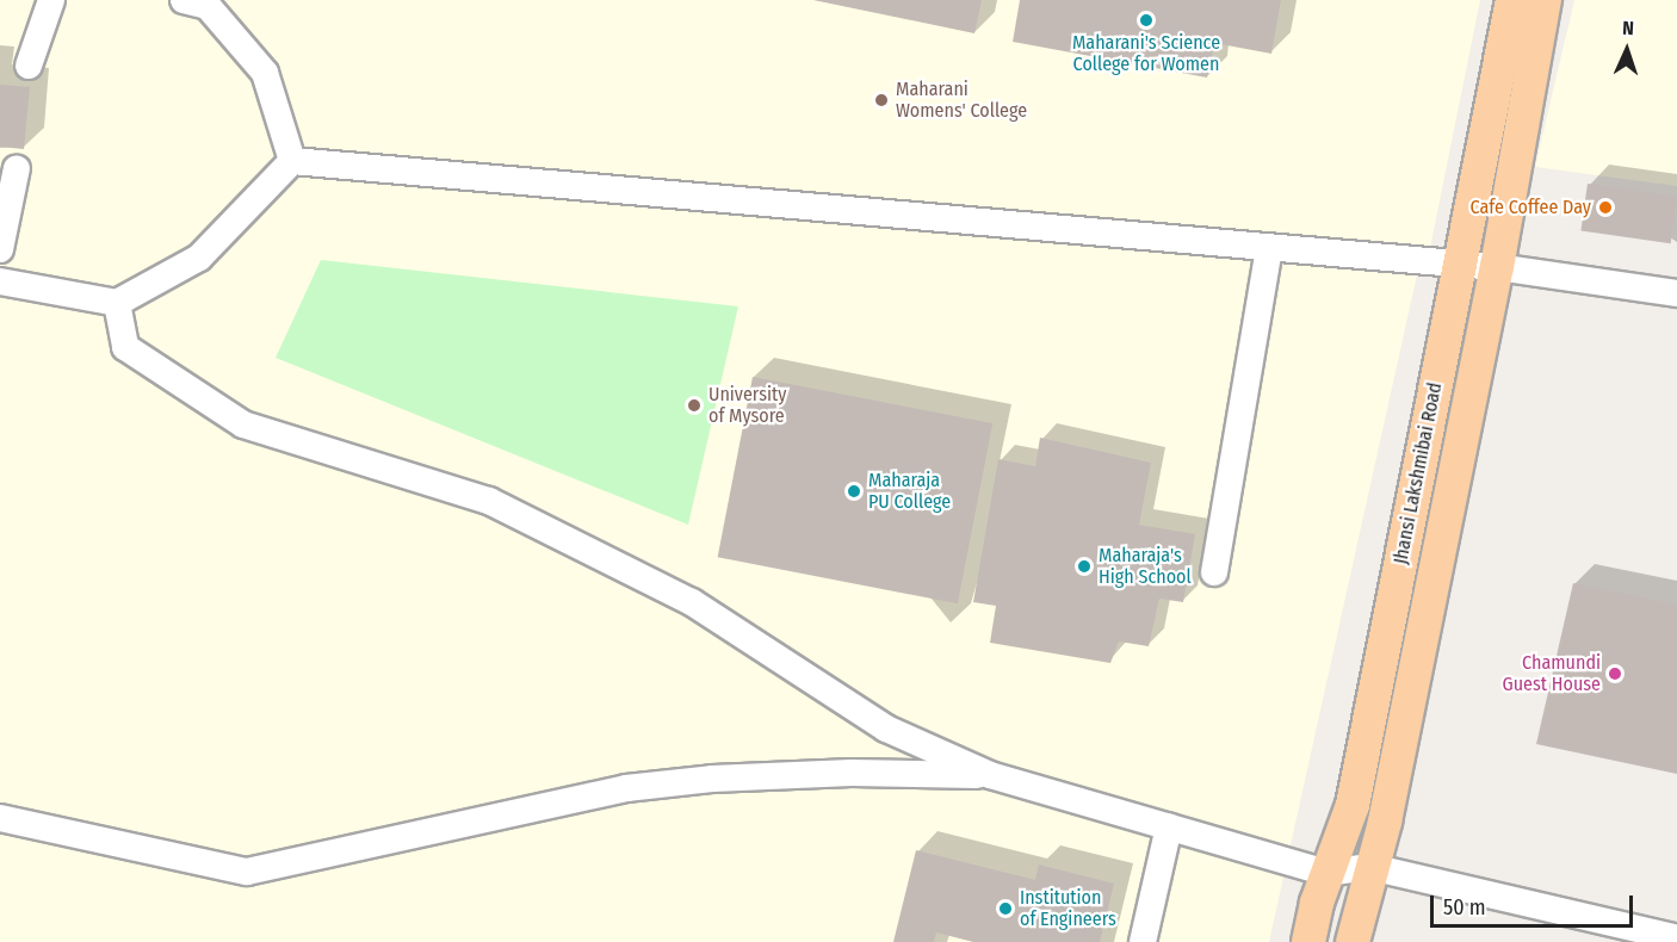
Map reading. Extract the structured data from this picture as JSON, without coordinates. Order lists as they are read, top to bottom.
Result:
{
  "streets": {
    "main road": ["Jhansi Lakshmibai Road"]
  },
  "places": [
    "Maharani's Science College for Women",
    "Maharani Womens' College",
    "Cafe Coffee Day",
    "University of Mysore",
    "Maharaja PU College",
    "Maharaja's High School",
    "Chamundi Guest House",
    "Institution of Engineers"
  ],
  "scale_bar": "50 m",
  "north": "top"
}
